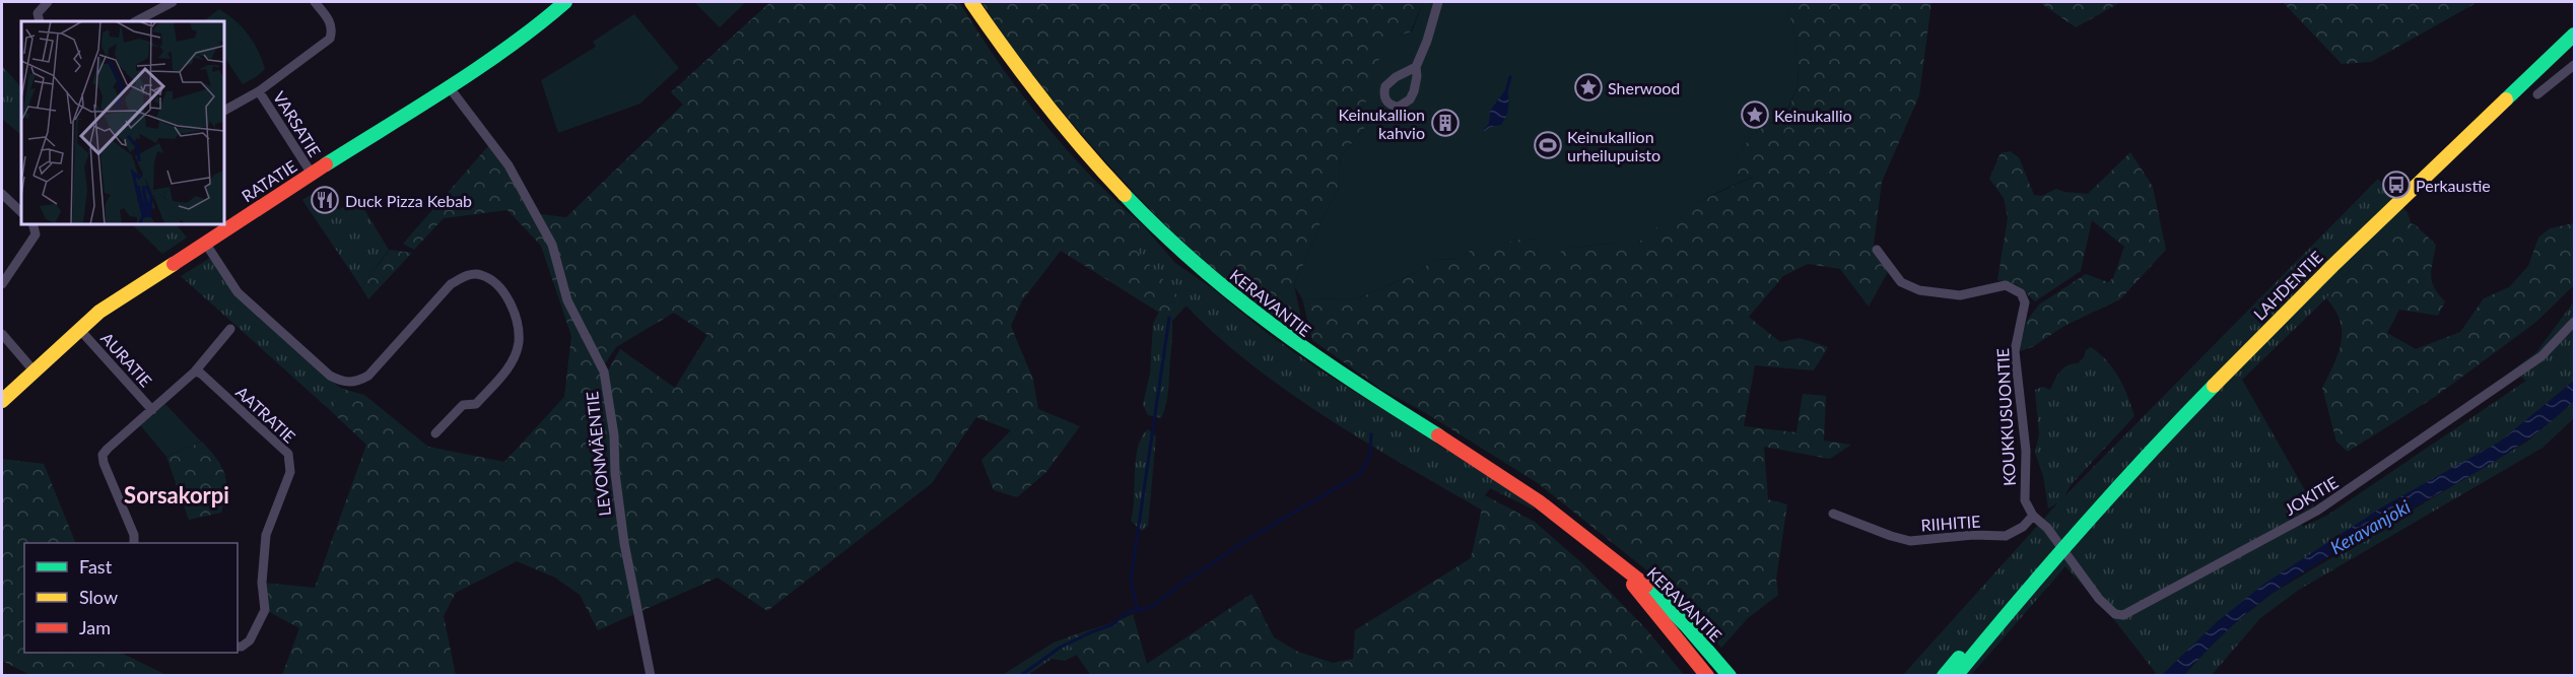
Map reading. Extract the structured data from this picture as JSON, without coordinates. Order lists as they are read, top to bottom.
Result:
{
  "streets": {
    "main road": ["RATATIE", "LAHDENTIE", "KERAVANTIE"],
    "street": [
      "VARSATIE",
      "AURATIE",
      "AATRATIE",
      "KOUKKUSUONTIE",
      "LEVONMÄENTIE",
      "JOKITIE",
      "RIIHITIE"
    ]
  },
  "crossings": [
    ["VARSATIE", "RATATIE"],
    ["RATATIE", "AURATIE"],
    ["RATATIE", "LEVONMÄENTIE"],
    ["LAHDENTIE", "KOUKKUSUONTIE"],
    ["LAHDENTIE", "JOKITIE"],
    ["KOUKKUSUONTIE", "JOKITIE"],
    ["KOUKKUSUONTIE", "RIIHITIE"]
  ],
  "districts": ["Sorsakorpi"],
  "water": ["Keravanjoki"],
  "places": {
    "place": ["Sherwood", "Keinukallio"],
    "building": ["Keinukallion kahvio"],
    "sports": ["Keinukallion urheilupuisto"],
    "bus stop": ["Perkaustie"],
    "restaurant": ["Duck Pizza Kebab"]
  },
  "legend": ["Fast", "Slow", "Jam"]
}
